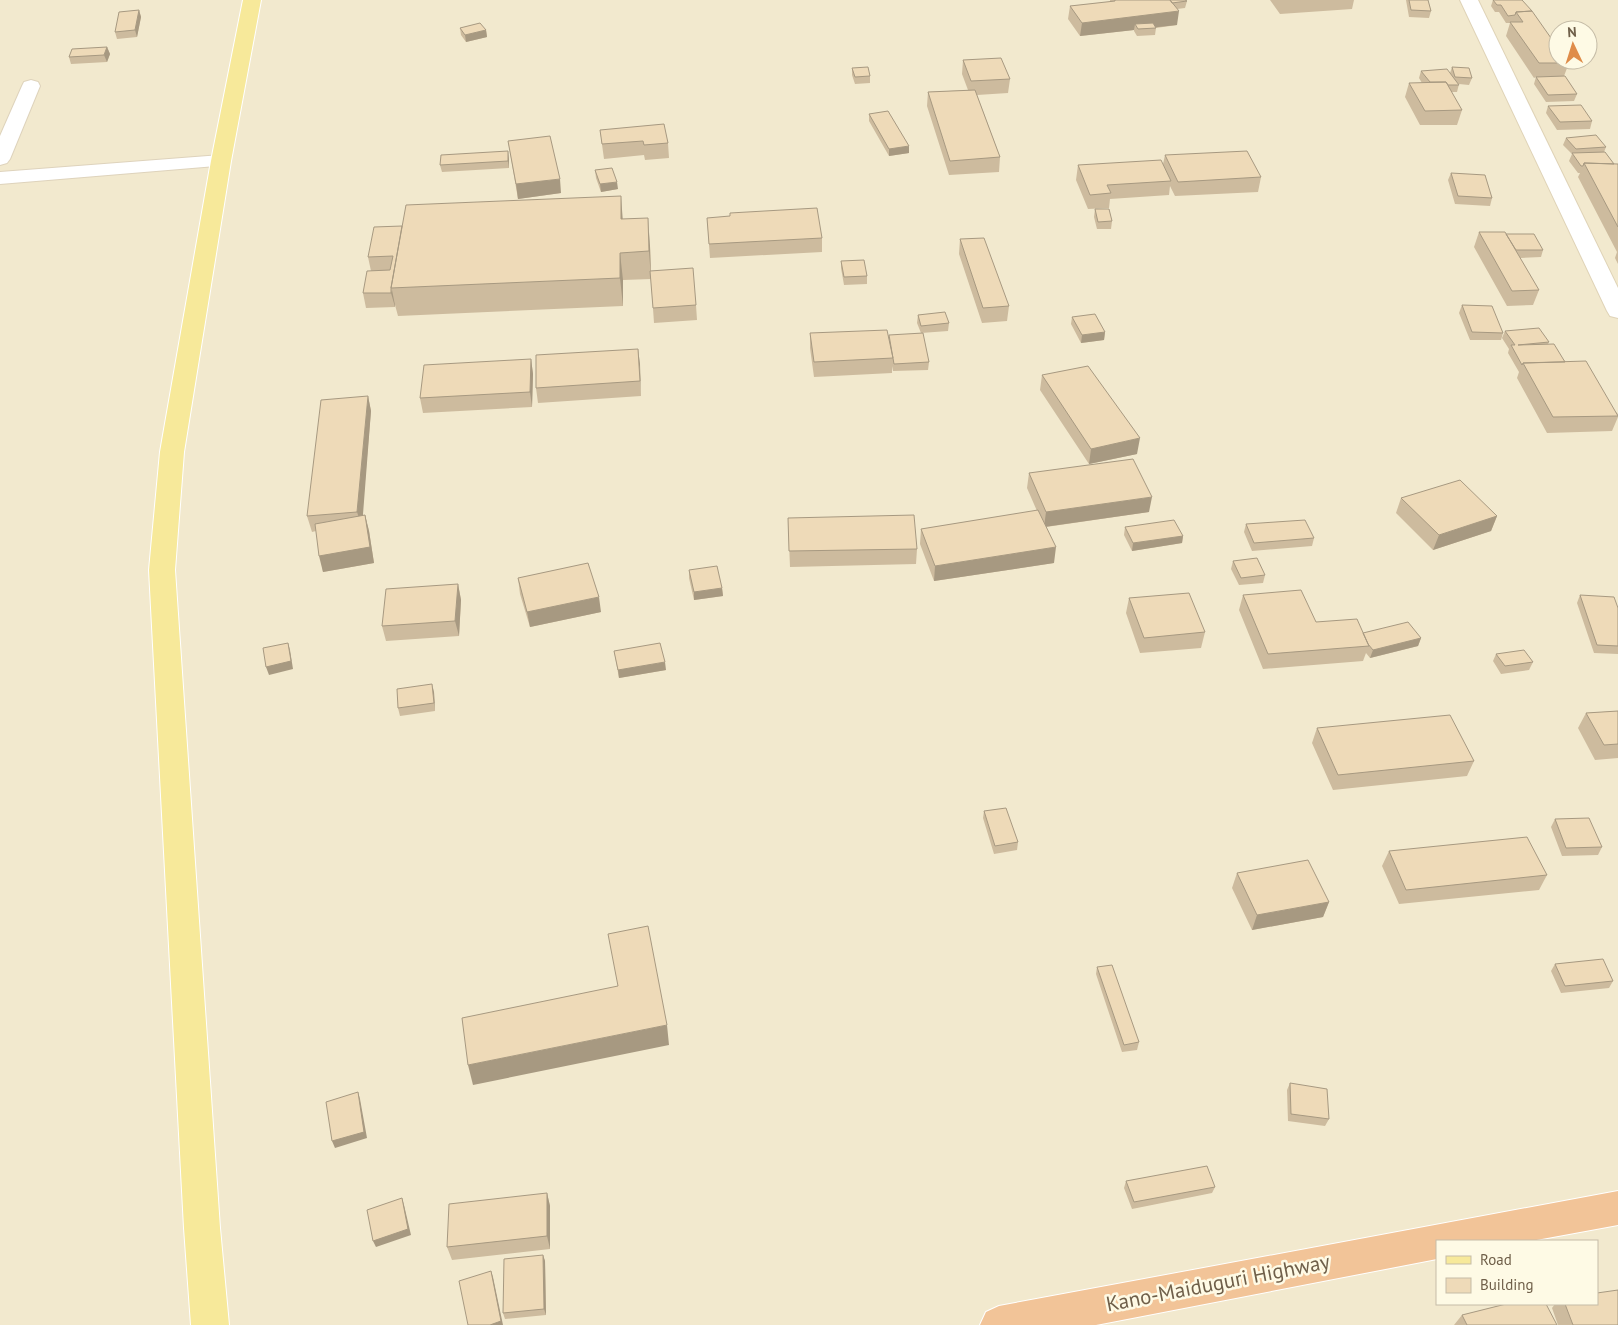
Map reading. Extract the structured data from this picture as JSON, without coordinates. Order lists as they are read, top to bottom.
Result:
{
  "streets": {
    "highway": ["Kano-Maiduguri Highway"]
  },
  "legend": ["Road", "Building"],
  "north": "top"
}
